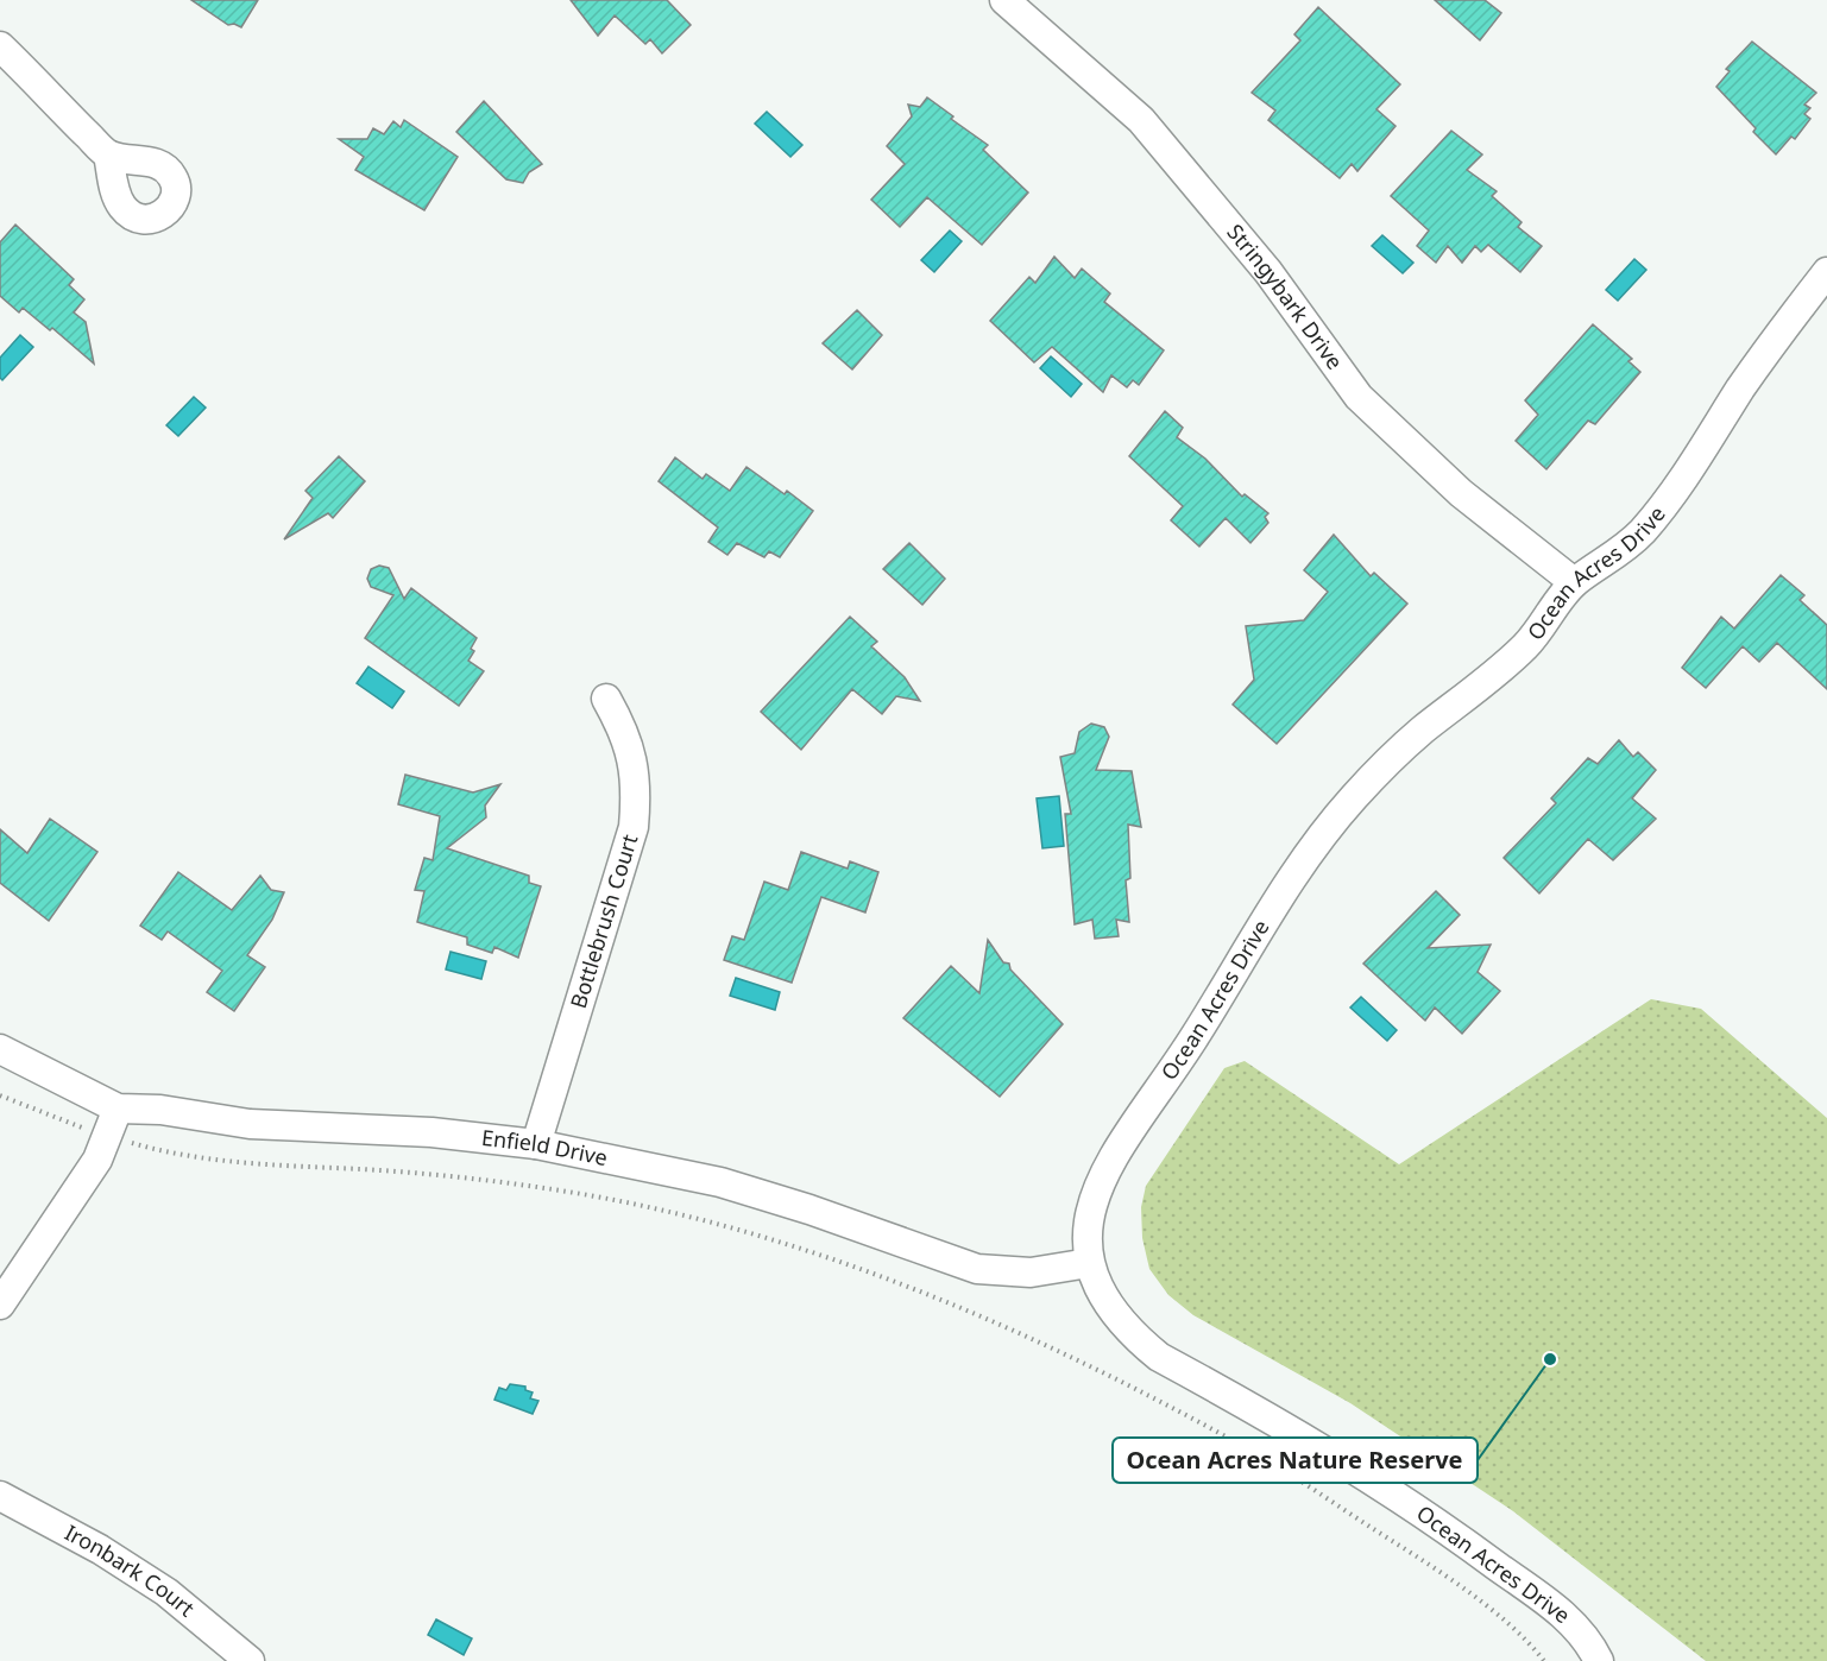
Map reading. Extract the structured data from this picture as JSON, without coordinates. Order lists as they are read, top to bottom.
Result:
{
  "streets": {
    "street": [
      "Stringybark Drive",
      "Ocean Acres Drive",
      "Bottlebrush Court",
      "Enfield Drive",
      "Ironbark Court"
    ]
  },
  "crossings": [
    ["Stringybark Drive", "Ocean Acres Drive"],
    ["Ocean Acres Drive", "Enfield Drive"],
    ["Bottlebrush Court", "Enfield Drive"]
  ],
  "places": ["Ocean Acres Nature Reserve"]
}
